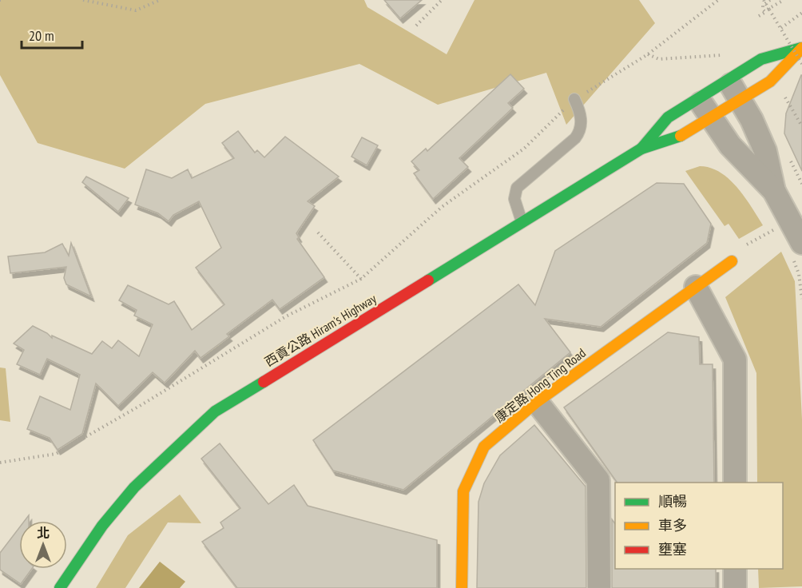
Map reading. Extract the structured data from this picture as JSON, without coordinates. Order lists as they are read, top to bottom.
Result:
{
  "streets": {
    "main road": ["西貢公路 Hiram's Highway", "康定路 Hong Ting Road"]
  },
  "legend": ["順暢", "車多", "壅塞"],
  "scale_bar": "20 m",
  "north": "top"
}
